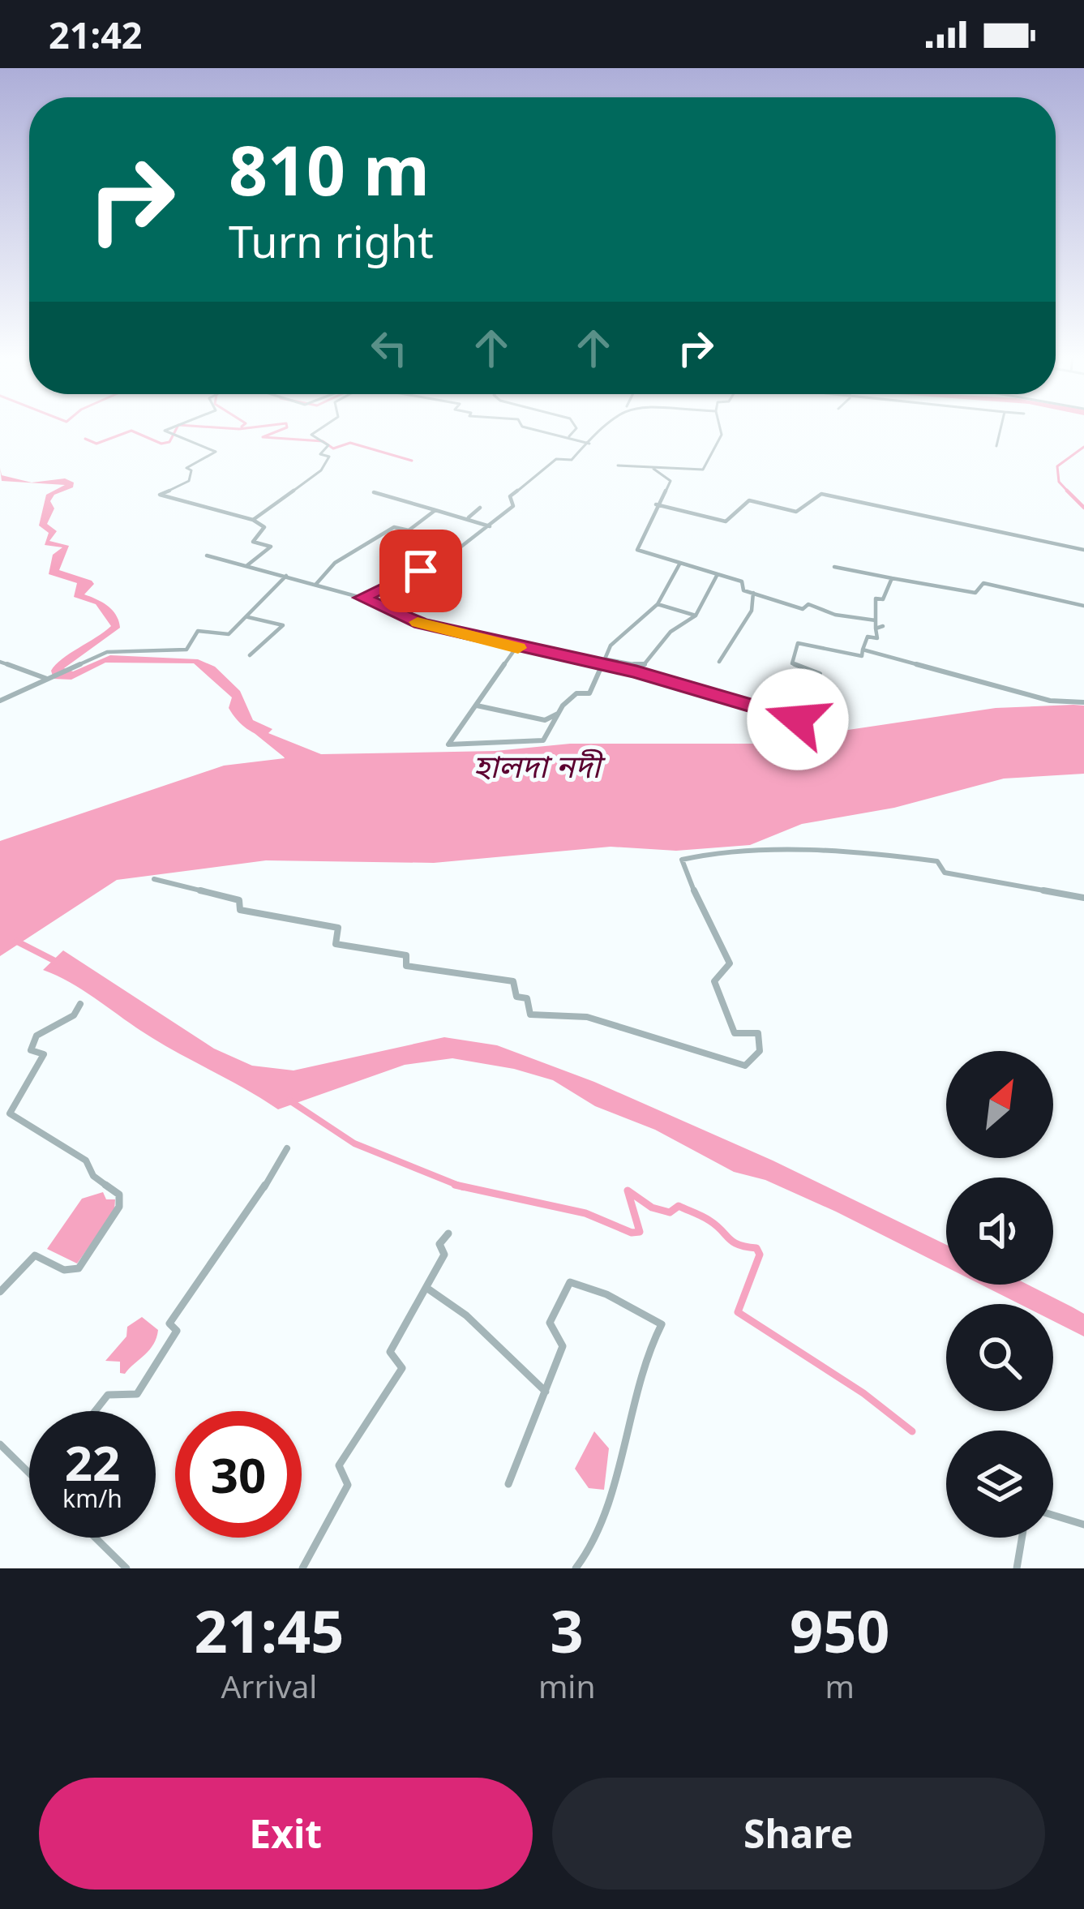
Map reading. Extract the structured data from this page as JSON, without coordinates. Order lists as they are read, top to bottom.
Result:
{
  "water": ["হালদা নদী"],
  "north": "top right",
  "page": {
    "status": "21:42",
    "turn": ["810 m", "Turn right"],
    "speed": "22 km/h",
    "limit": "30",
    "eta": [
      "21:45",
      "Arrival",
      "3",
      "min",
      "950",
      "m"
    ],
    "buttons": ["Exit", "Share"]
  }
}
